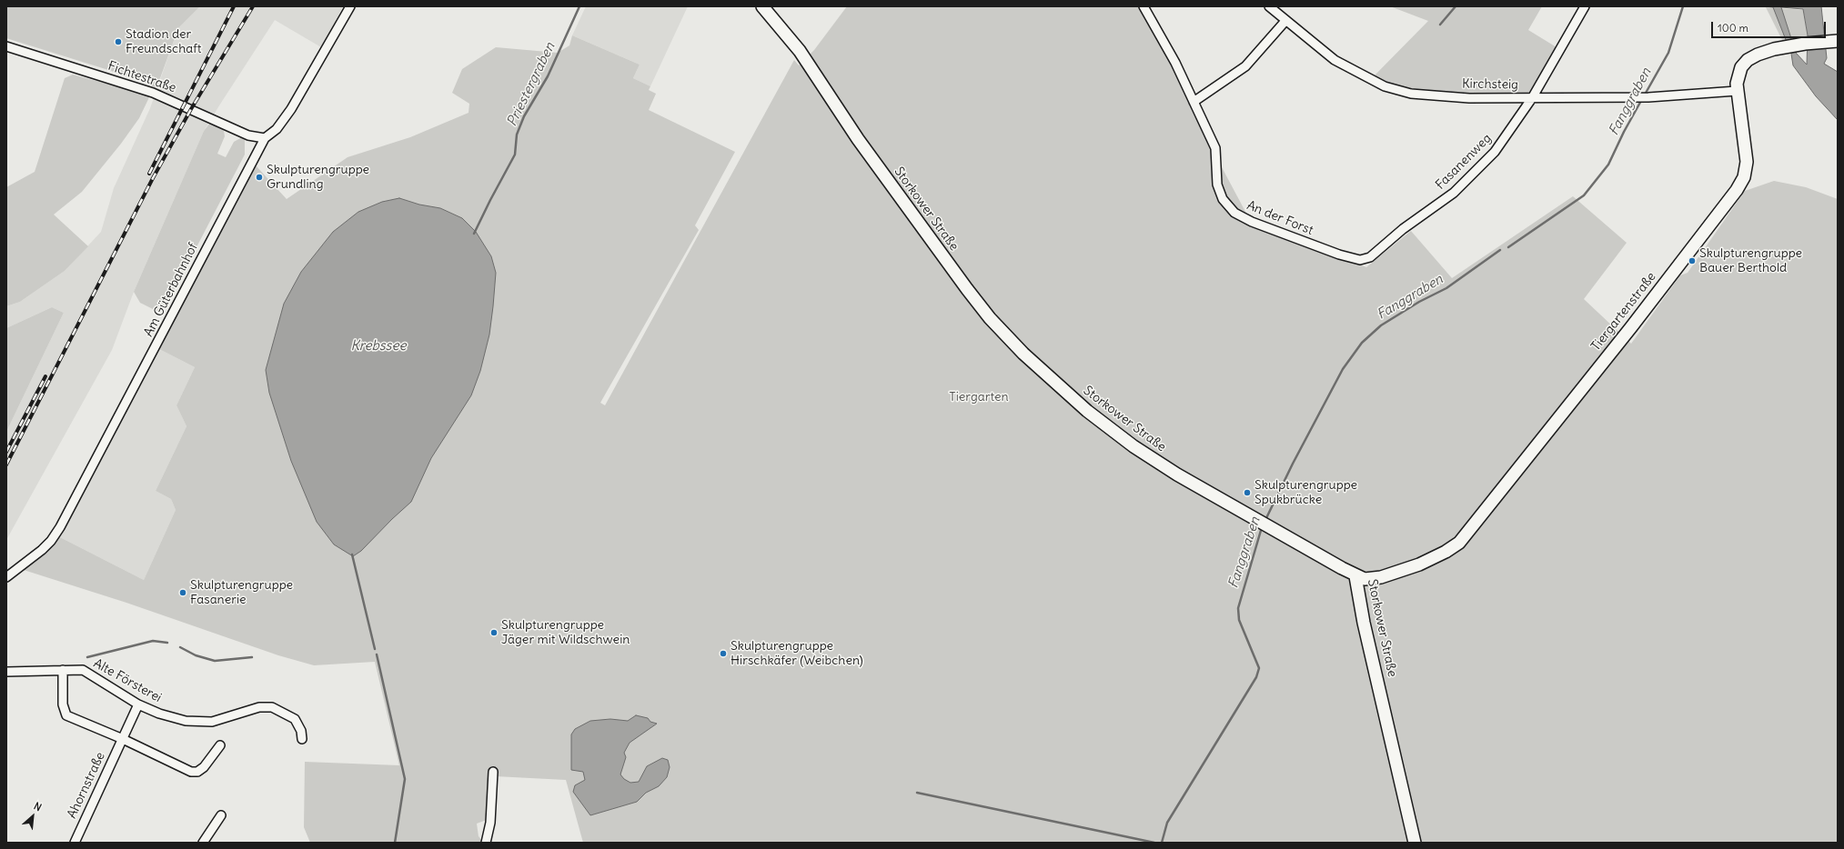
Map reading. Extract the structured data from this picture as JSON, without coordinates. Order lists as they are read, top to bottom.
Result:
{
  "streets": {
    "main road": ["Storkower Straße", "Tiergartenstraße"],
    "street": [
      "Fichtestraße",
      "Kirchsteig",
      "Fasanenweg",
      "An der Forst",
      "Am Güterbahnhof",
      "Alte Försterei",
      "Ahornstraße"
    ]
  },
  "crossings": [
    ["Fichtestraße", "Am Güterbahnhof"],
    ["Kirchsteig", "Fasanenweg"],
    ["Kirchsteig", "Tiergartenstraße"],
    ["Fasanenweg", "An der Forst"],
    ["Storkower Straße", "Tiergartenstraße"],
    ["Alte Försterei", "Ahornstraße"]
  ],
  "water": ["Priestergraben", "Fanggraben", "Krebssee"],
  "parks": ["Tiergarten"],
  "places": [
    "Stadion der Freundschaft",
    "Skulpturengruppe Grundling",
    "Skulpturengruppe Bauer Berthold",
    "Skulpturengruppe Spukbrücke",
    "Skulpturengruppe Fasanerie",
    "Skulpturengruppe Jäger mit Wildschwein",
    "Skulpturengruppe Hirschkäfer (Weibchen)"
  ],
  "scale_bar": "100 m",
  "north": "top right"
}
